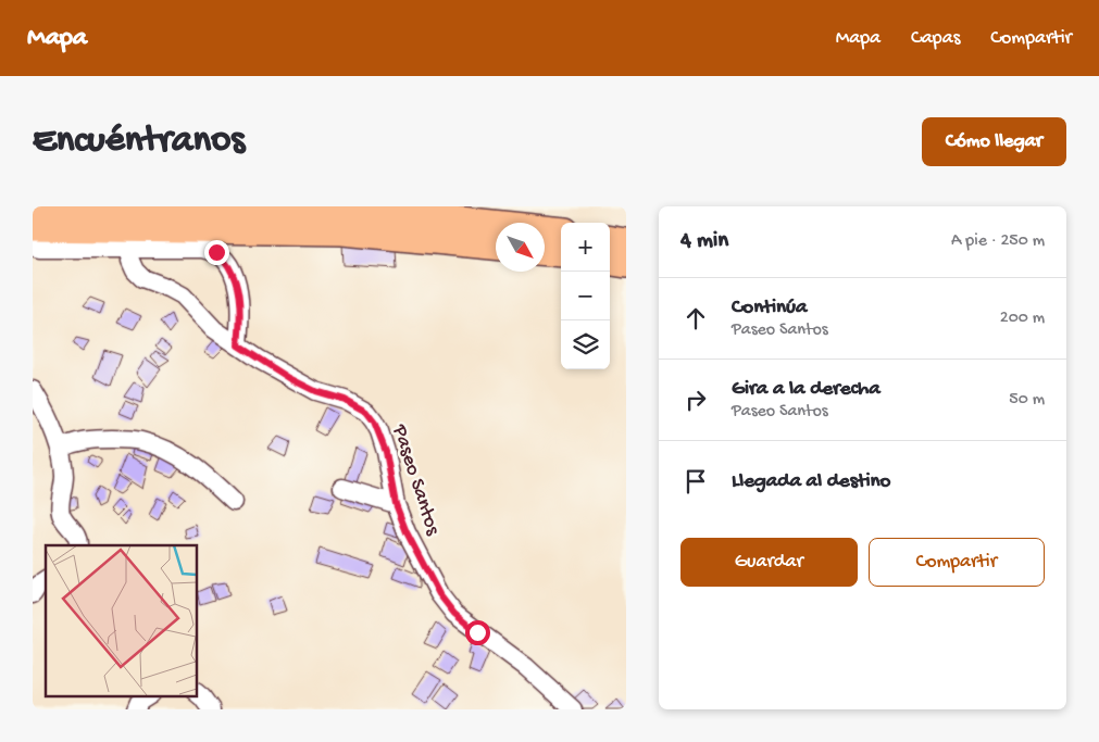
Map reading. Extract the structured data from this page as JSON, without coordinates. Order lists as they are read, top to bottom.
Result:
{
  "streets": {
    "street": ["Paseo Santos"]
  },
  "north": "bottom right",
  "page": {
    "header": "Mapa",
    "nav": ["Mapa", "Capas", "Compartir"],
    "buttons": [
      "Cómo llegar",
      ["Guardar", "Compartir"]
    ],
    "title": "Encuéntranos",
    "heading": ["4 min", "A pie · 250 m"],
    "map_buttons": ["+", "−"],
    "list": [
      ["Continúa", "Paseo Santos", "200 m"],
      ["Gira a la derecha", "Paseo Santos", "50 m"],
      "Llegada al destino"
    ]
  }
}
